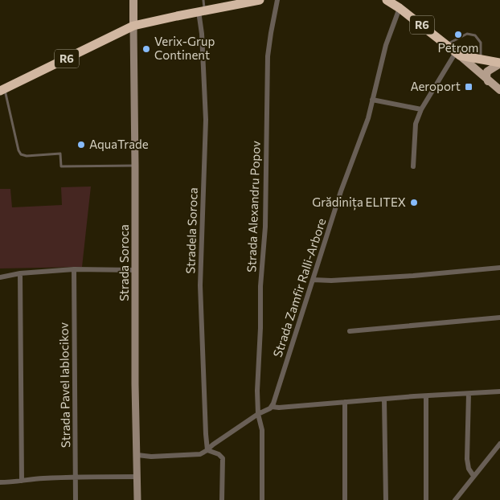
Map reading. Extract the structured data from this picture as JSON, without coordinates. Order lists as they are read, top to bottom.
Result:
{
  "streets": {
    "highway": ["R6"],
    "street": [
      "Strada Alexandru Popov",
      "Stradela Sorocа",
      "Strada Soroca",
      "Strada Zamfir Ralli-Arbore",
      "Strada Pavel Iablocikov"
    ]
  },
  "crossings": [
    ["R6", "Stradela Sorocа"],
    ["R6", "Strada Soroca"],
    ["R6", "Strada Zamfir Ralli-Arbore"]
  ],
  "places": {
    "other": [
      "Petrom",
      "Verix-Grup Continent",
      "AquaTrade",
      "Grădinița ELITEX"
    ],
    "transit": ["Aeroport"]
  }
}
